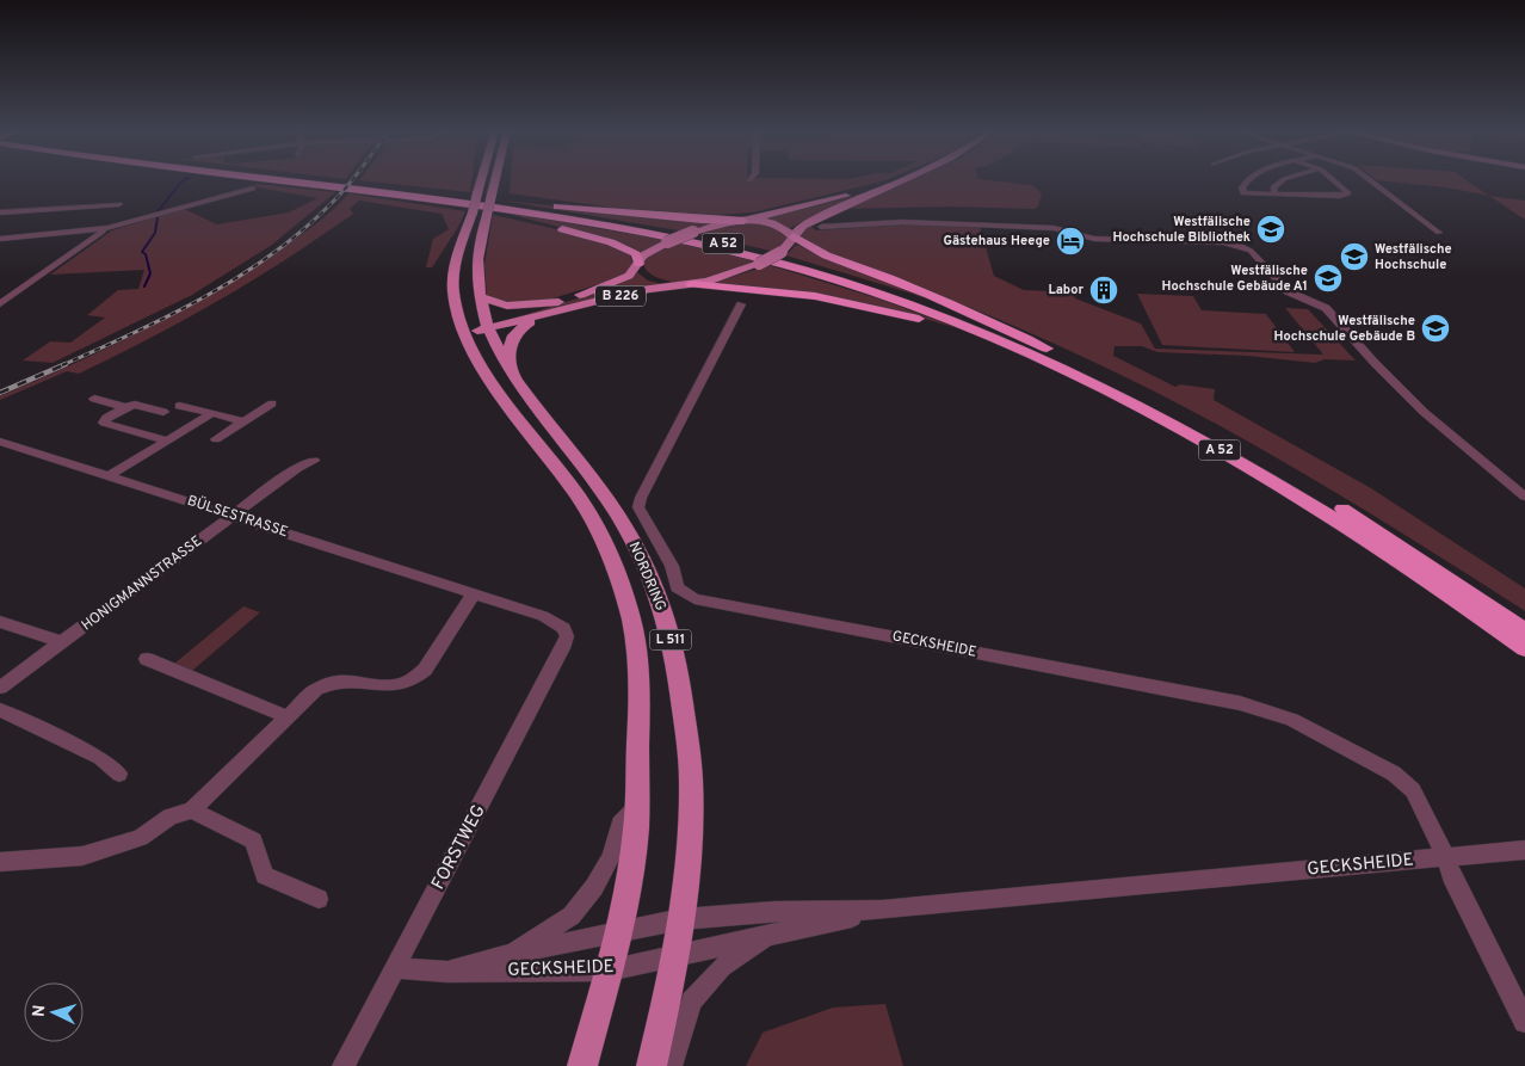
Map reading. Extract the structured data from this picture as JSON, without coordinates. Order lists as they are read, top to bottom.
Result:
{
  "streets": {
    "highway": ["A 52"],
    "main road": ["B 226", "NORDRING", "L 511"],
    "street": [
      "BÜLSESTRASSE",
      "HONIGMANNSTRASSE",
      "GECKSHEIDE",
      "FORSTWEG"
    ]
  },
  "crossings": [
    ["B 226", "NORDRING"],
    ["BÜLSESTRASSE", "HONIGMANNSTRASSE"],
    ["BÜLSESTRASSE", "FORSTWEG"],
    ["NORDRING", "GECKSHEIDE"],
    ["GECKSHEIDE", "FORSTWEG"]
  ],
  "places": {
    "school or university": [
      "Westfälische Hochschule Bibliothek",
      "Westfälische Hochschule",
      "Westfälische Hochschule Gebäude A1",
      "Westfälische Hochschule Gebäude B"
    ],
    "hotel": ["Gästehaus Heege"],
    "building": ["Labor"]
  },
  "north": "left"
}
